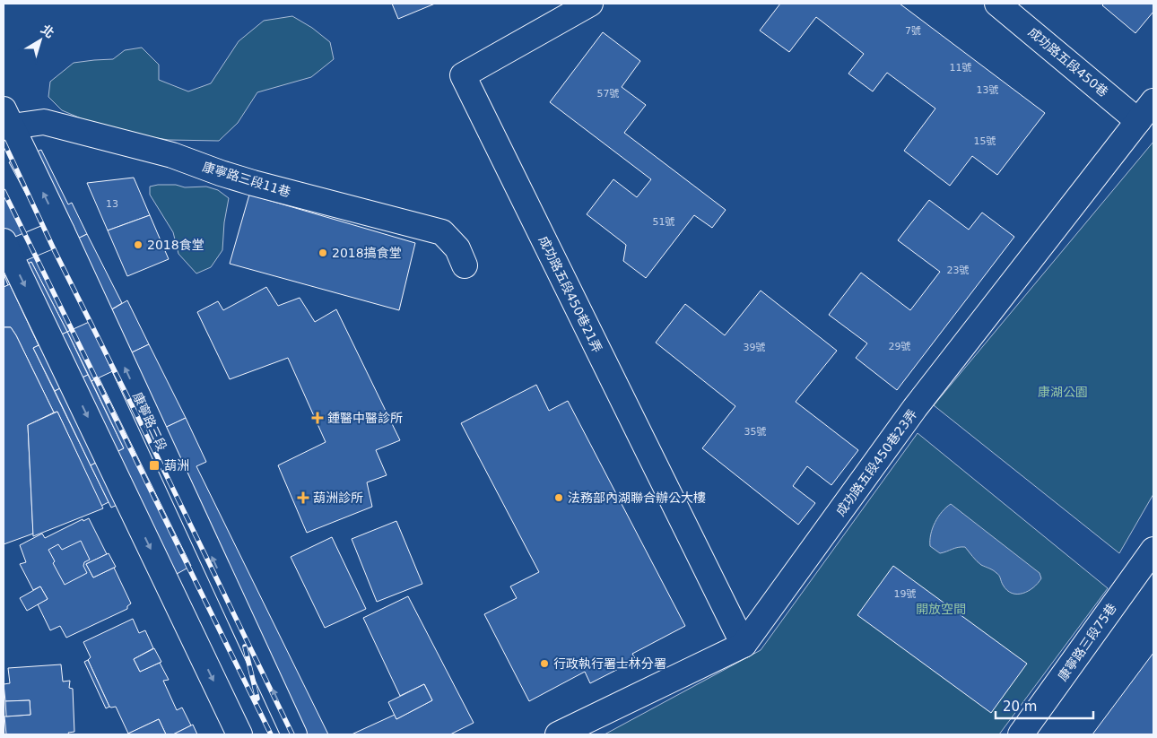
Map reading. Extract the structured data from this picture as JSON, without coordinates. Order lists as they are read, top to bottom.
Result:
{
  "streets": {
    "street": [
      "成功路五段450巷",
      "康寧路三段11巷",
      "成功路五段450巷21弄",
      "康寧路三段",
      "成功路五段450巷23弄",
      "康寧路三段75巷"
    ]
  },
  "crossings": [
    ["成功路五段450巷", "成功路五段450巷23弄"],
    ["康寧路三段11巷", "康寧路三段"],
    ["成功路五段450巷21弄", "成功路五段450巷23弄"]
  ],
  "parks": ["康湖公園", "開放空間"],
  "places": {
    "other": [
      "2018食堂",
      "2018搞食堂",
      "法務部內湖聯合辦公大樓",
      "行政執行署士林分署"
    ],
    "health": ["鍾醫中醫診所", "葫洲診所"],
    "transit": ["葫洲"]
  },
  "house_numbers": [
    "7號",
    "11號",
    "13號",
    "57號",
    "15號",
    "13",
    "51號",
    "23號",
    "29號",
    "39號",
    "35號",
    "19號"
  ],
  "scale_bar": "20 m",
  "north": "top right"
}
